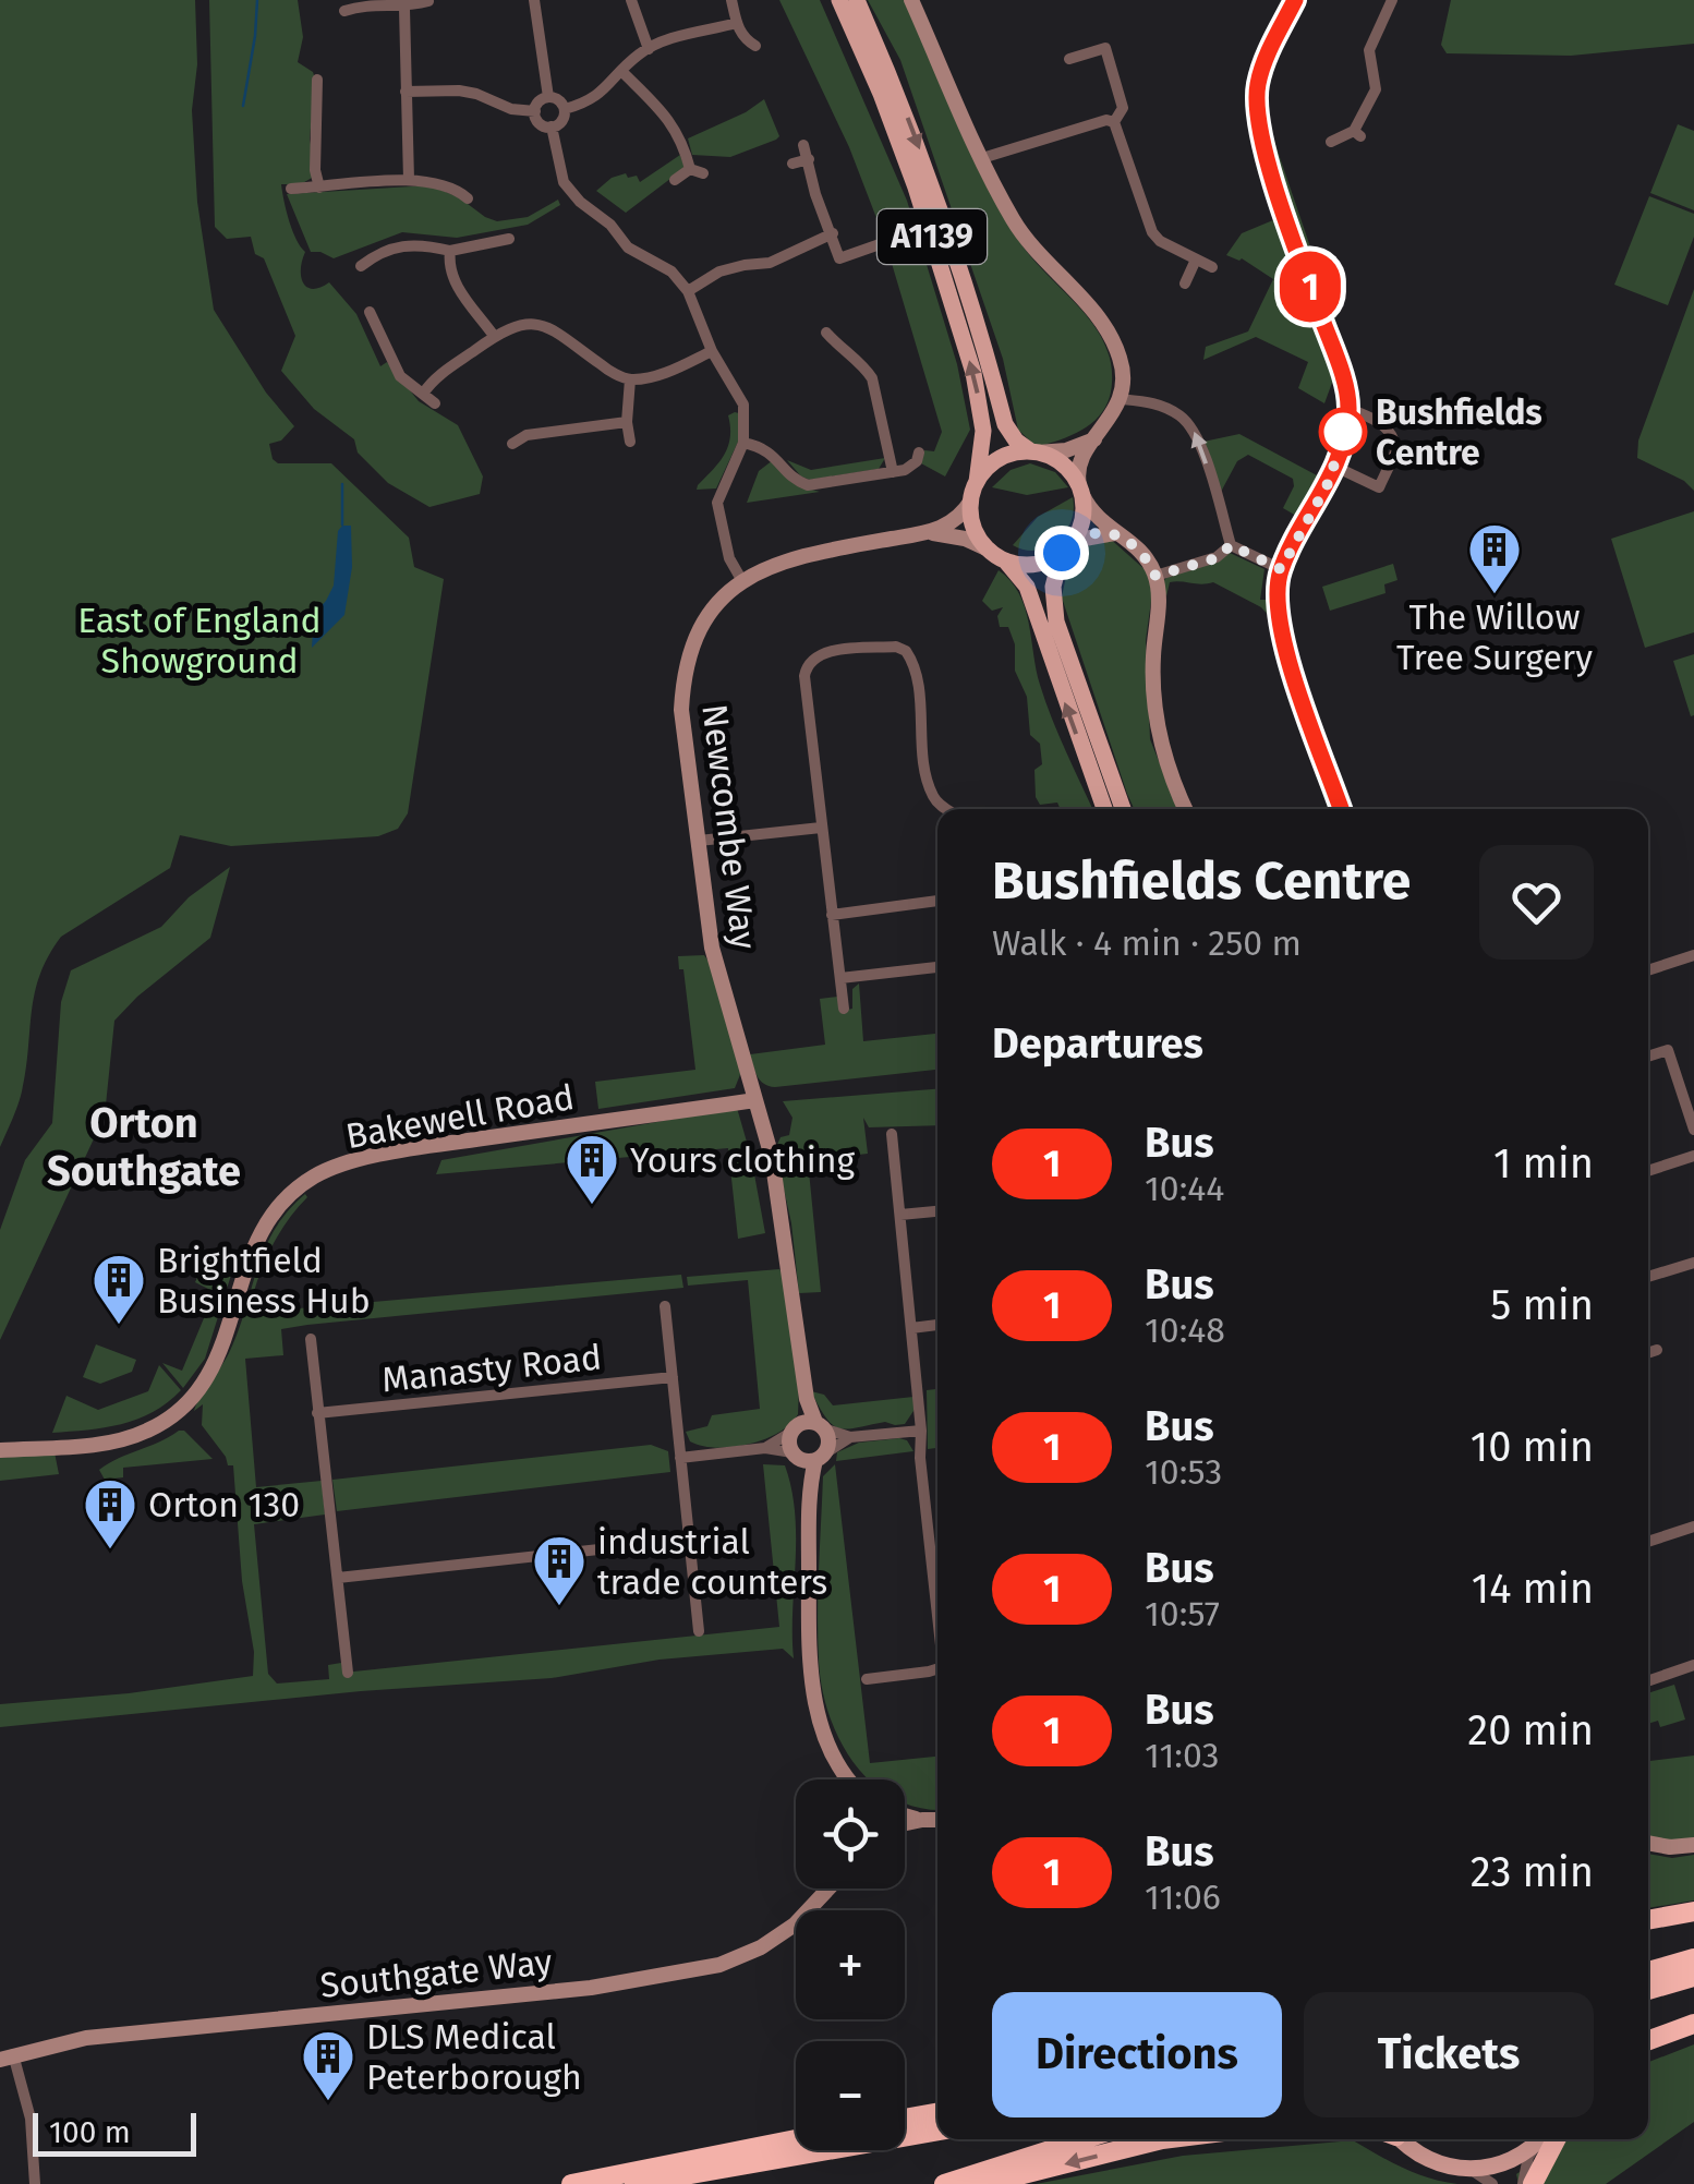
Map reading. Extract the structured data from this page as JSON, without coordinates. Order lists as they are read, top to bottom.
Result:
{
  "streets": {
    "main road": ["A1139"],
    "street": [
      "Newcombe Way",
      "Bakewell Road",
      "Manasty Road",
      "Southgate Way"
    ]
  },
  "crossings": [
    ["A1139", "Newcombe Way"],
    ["Newcombe Way", "Bakewell Road"]
  ],
  "districts": ["Orton Southgate"],
  "parks": ["East of England Showground"],
  "places": {
    "other": ["Bushfields Centre"],
    "building": [
      "The Willow Tree Surgery",
      "Yours clothing",
      "Brightfield Business Hub",
      "Orton 130",
      "industrial trade counters",
      "DLS Medical Peterborough"
    ]
  },
  "lines": ["bus line 1"],
  "scale_bar": "100 m",
  "page": {
    "on_map": "1",
    "heading": [
      ["Bushfields Centre", "Walk · 4 min · 250 m"],
      "Departures"
    ],
    "list": [
      {
        "mark": "1",
        "name": "Bus",
        "note": "10:44",
        "value": "1 min"
      },
      {
        "mark": "1",
        "name": "Bus",
        "note": "10:48",
        "value": "5 min"
      },
      {
        "mark": "1",
        "name": "Bus",
        "note": "10:53",
        "value": "10 min"
      },
      {
        "mark": "1",
        "name": "Bus",
        "note": "10:57",
        "value": "14 min"
      },
      {
        "mark": "1",
        "name": "Bus",
        "note": "11:03",
        "value": "20 min"
      },
      {
        "mark": "1",
        "name": "Bus",
        "note": "11:06",
        "value": "23 min"
      }
    ],
    "map_buttons": ["+", "−"],
    "buttons": ["Directions", "Tickets"],
    "scale": "100 m"
  }
}
